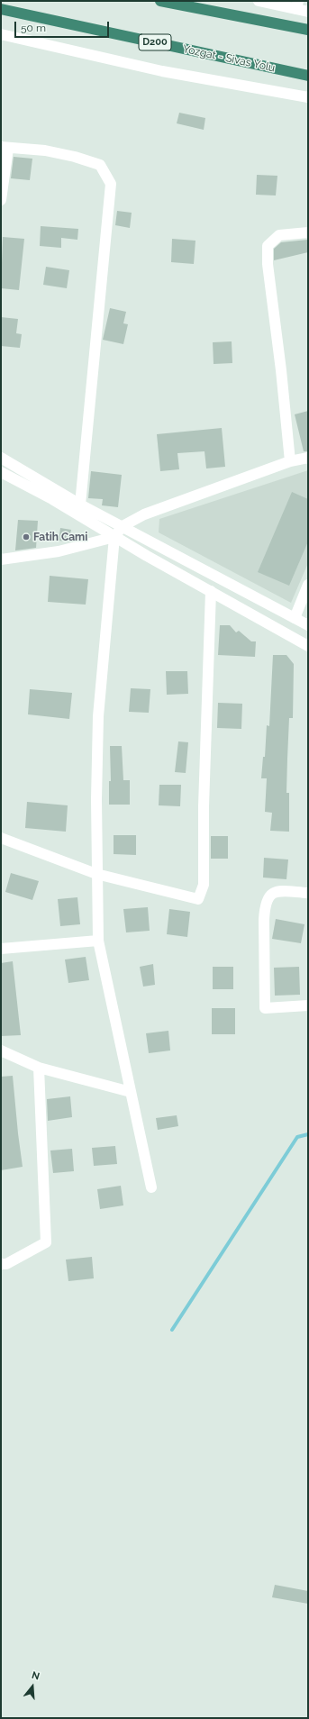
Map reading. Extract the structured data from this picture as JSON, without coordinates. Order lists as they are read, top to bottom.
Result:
{
  "streets": {
    "highway": ["D200", "Yozgat - Sivas Yolu"]
  },
  "places": ["Fatih Cami"],
  "scale_bar": "50 m",
  "north": "top"
}
